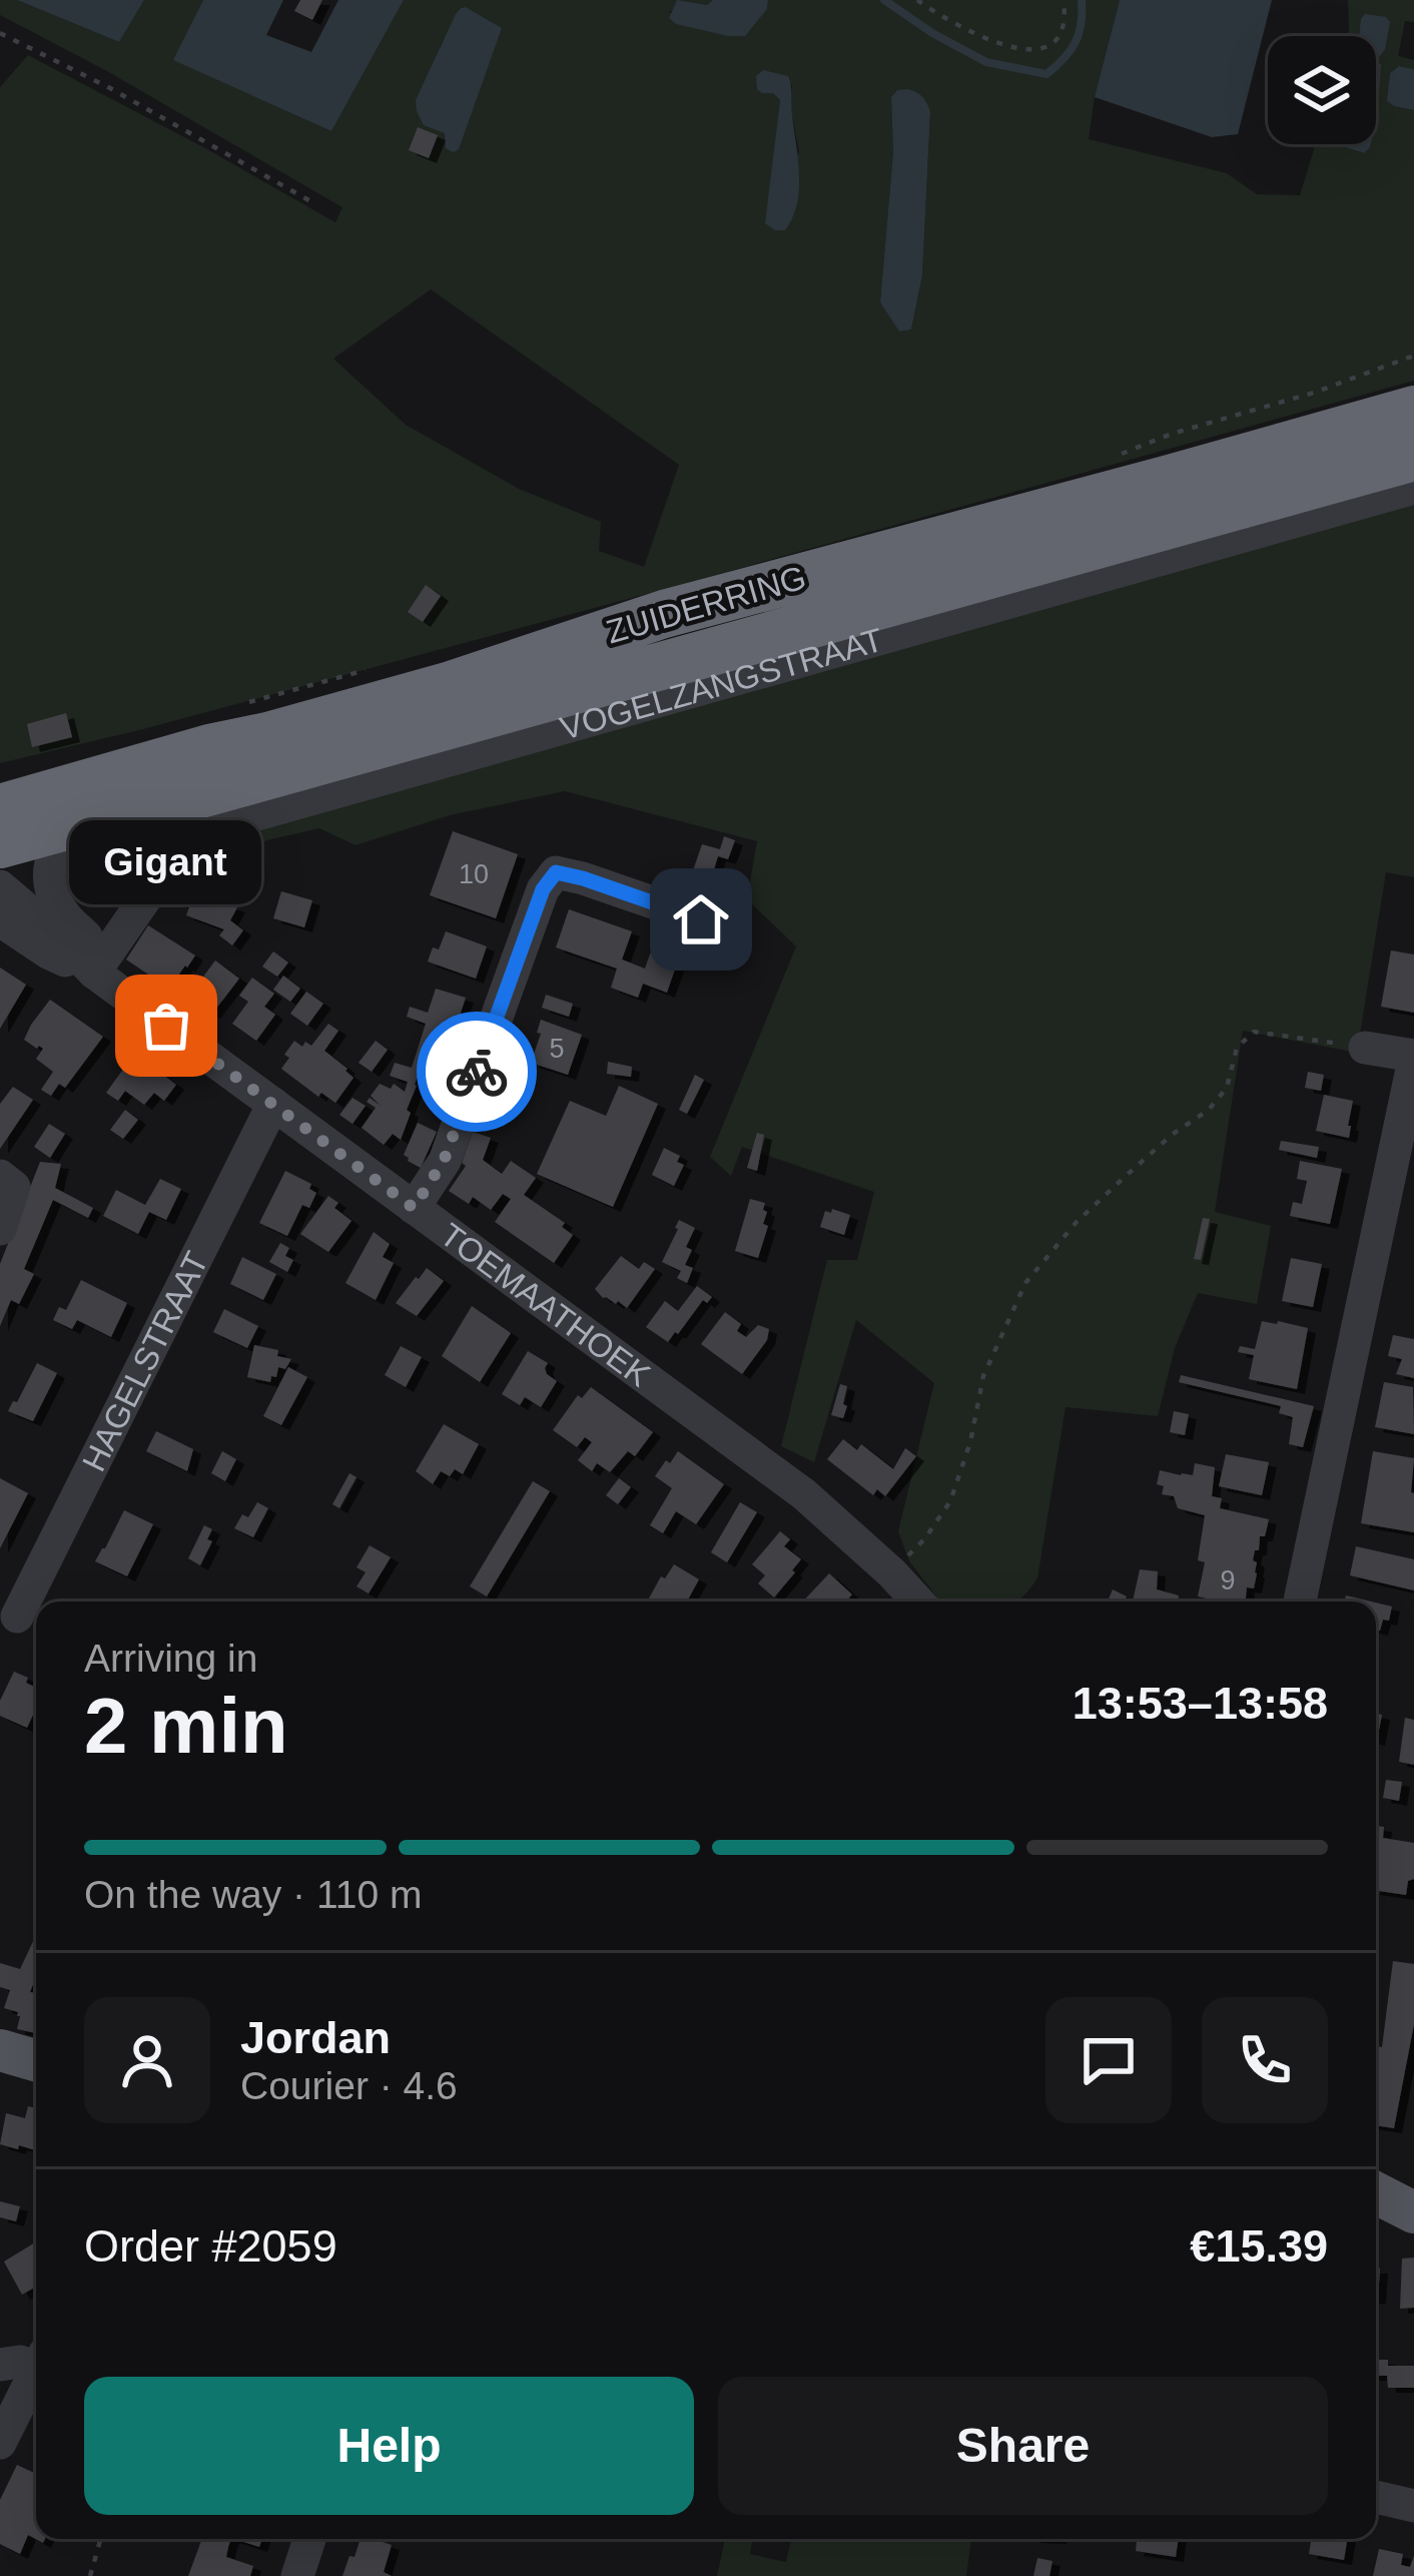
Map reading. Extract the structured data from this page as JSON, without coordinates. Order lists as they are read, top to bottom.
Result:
{
  "streets": {
    "highway": ["ZUIDERRING"],
    "street": ["VOGELZANGSTRAAT", "TOEMAATHOEK", "HAGELSTRAAT"]
  },
  "crossings": [
    ["VOGELZANGSTRAAT", "TOEMAATHOEK"],
    ["TOEMAATHOEK", "HAGELSTRAAT"]
  ],
  "places": ["Gigant"],
  "house_numbers": ["10", "5", "9"],
  "page": {
    "bubble": "Gigant",
    "heading": ["2 min", "Arriving in", "13:53–13:58"],
    "panel": [
      "Jordan",
      "Courier · 4.6",
      "Order #2059",
      "€15.39"
    ],
    "bar": "On the way · 110 m",
    "buttons": ["Help", "Share"]
  }
}
